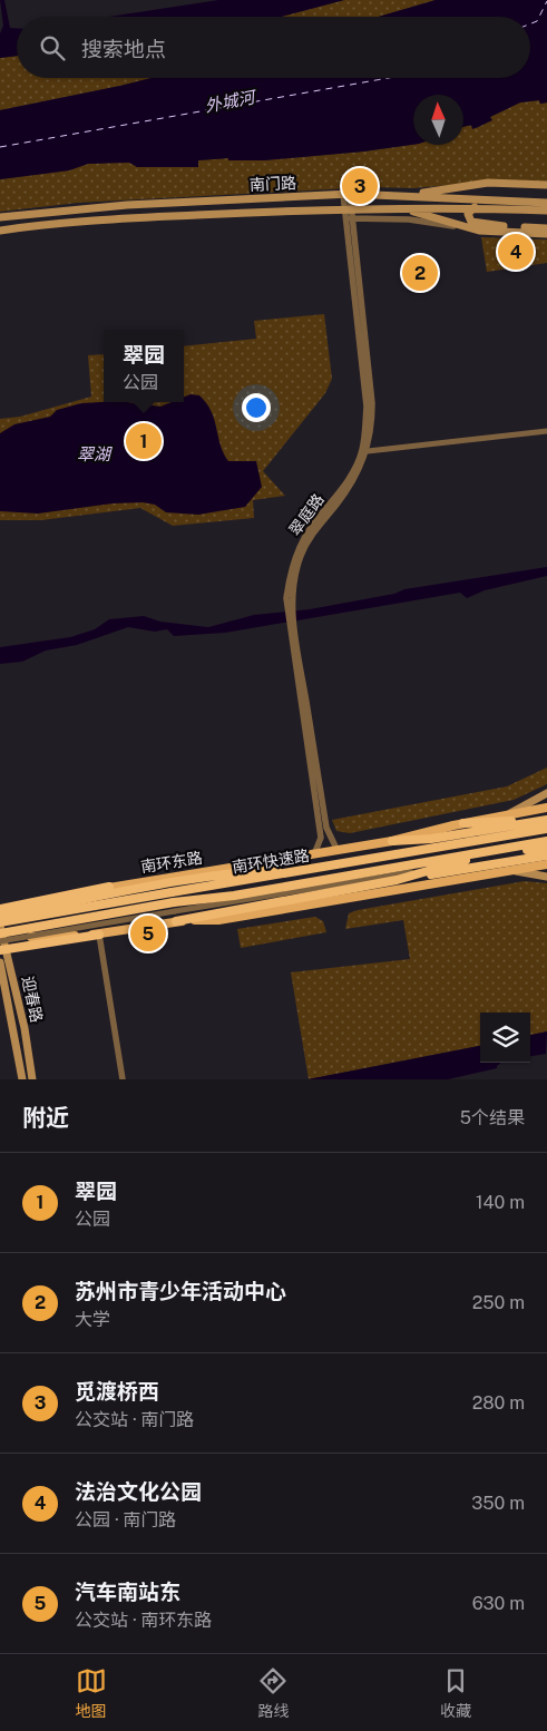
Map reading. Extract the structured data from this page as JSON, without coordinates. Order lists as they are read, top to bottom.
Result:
{
  "streets": {
    "highway": ["南环快速路"],
    "main road": ["南门路", "南环东路", "迎春路"],
    "street": ["翠庭路"]
  },
  "crossings": [
    ["南门路", "翠庭路"],
    ["翠庭路", "南环东路"],
    ["南环快速路", "迎春路"]
  ],
  "water": ["外城河", "翠湖"],
  "north": "top",
  "page": {
    "search": "搜索地点",
    "pins": [
      "3",
      "4",
      "2",
      "1",
      "5"
    ],
    "popup": ["翠园", "公园"],
    "heading": ["附近", "5个结果"],
    "list": [
      {
        "mark": "1",
        "name": "翠园",
        "note": "公园",
        "value": "140 m"
      },
      {
        "mark": "2",
        "name": "苏州市青少年活动中心",
        "note": "大学",
        "value": "250 m"
      },
      {
        "mark": "3",
        "name": "觅渡桥西",
        "note": "公交站 · 南门路",
        "value": "280 m"
      },
      {
        "mark": "4",
        "name": "法治文化公园",
        "note": "公园 · 南门路",
        "value": "350 m"
      },
      {
        "mark": "5",
        "name": "汽车南站东",
        "note": "公交站 · 南环东路",
        "value": "630 m"
      }
    ],
    "nav": ["地图", "路线", "收藏"]
  }
}
